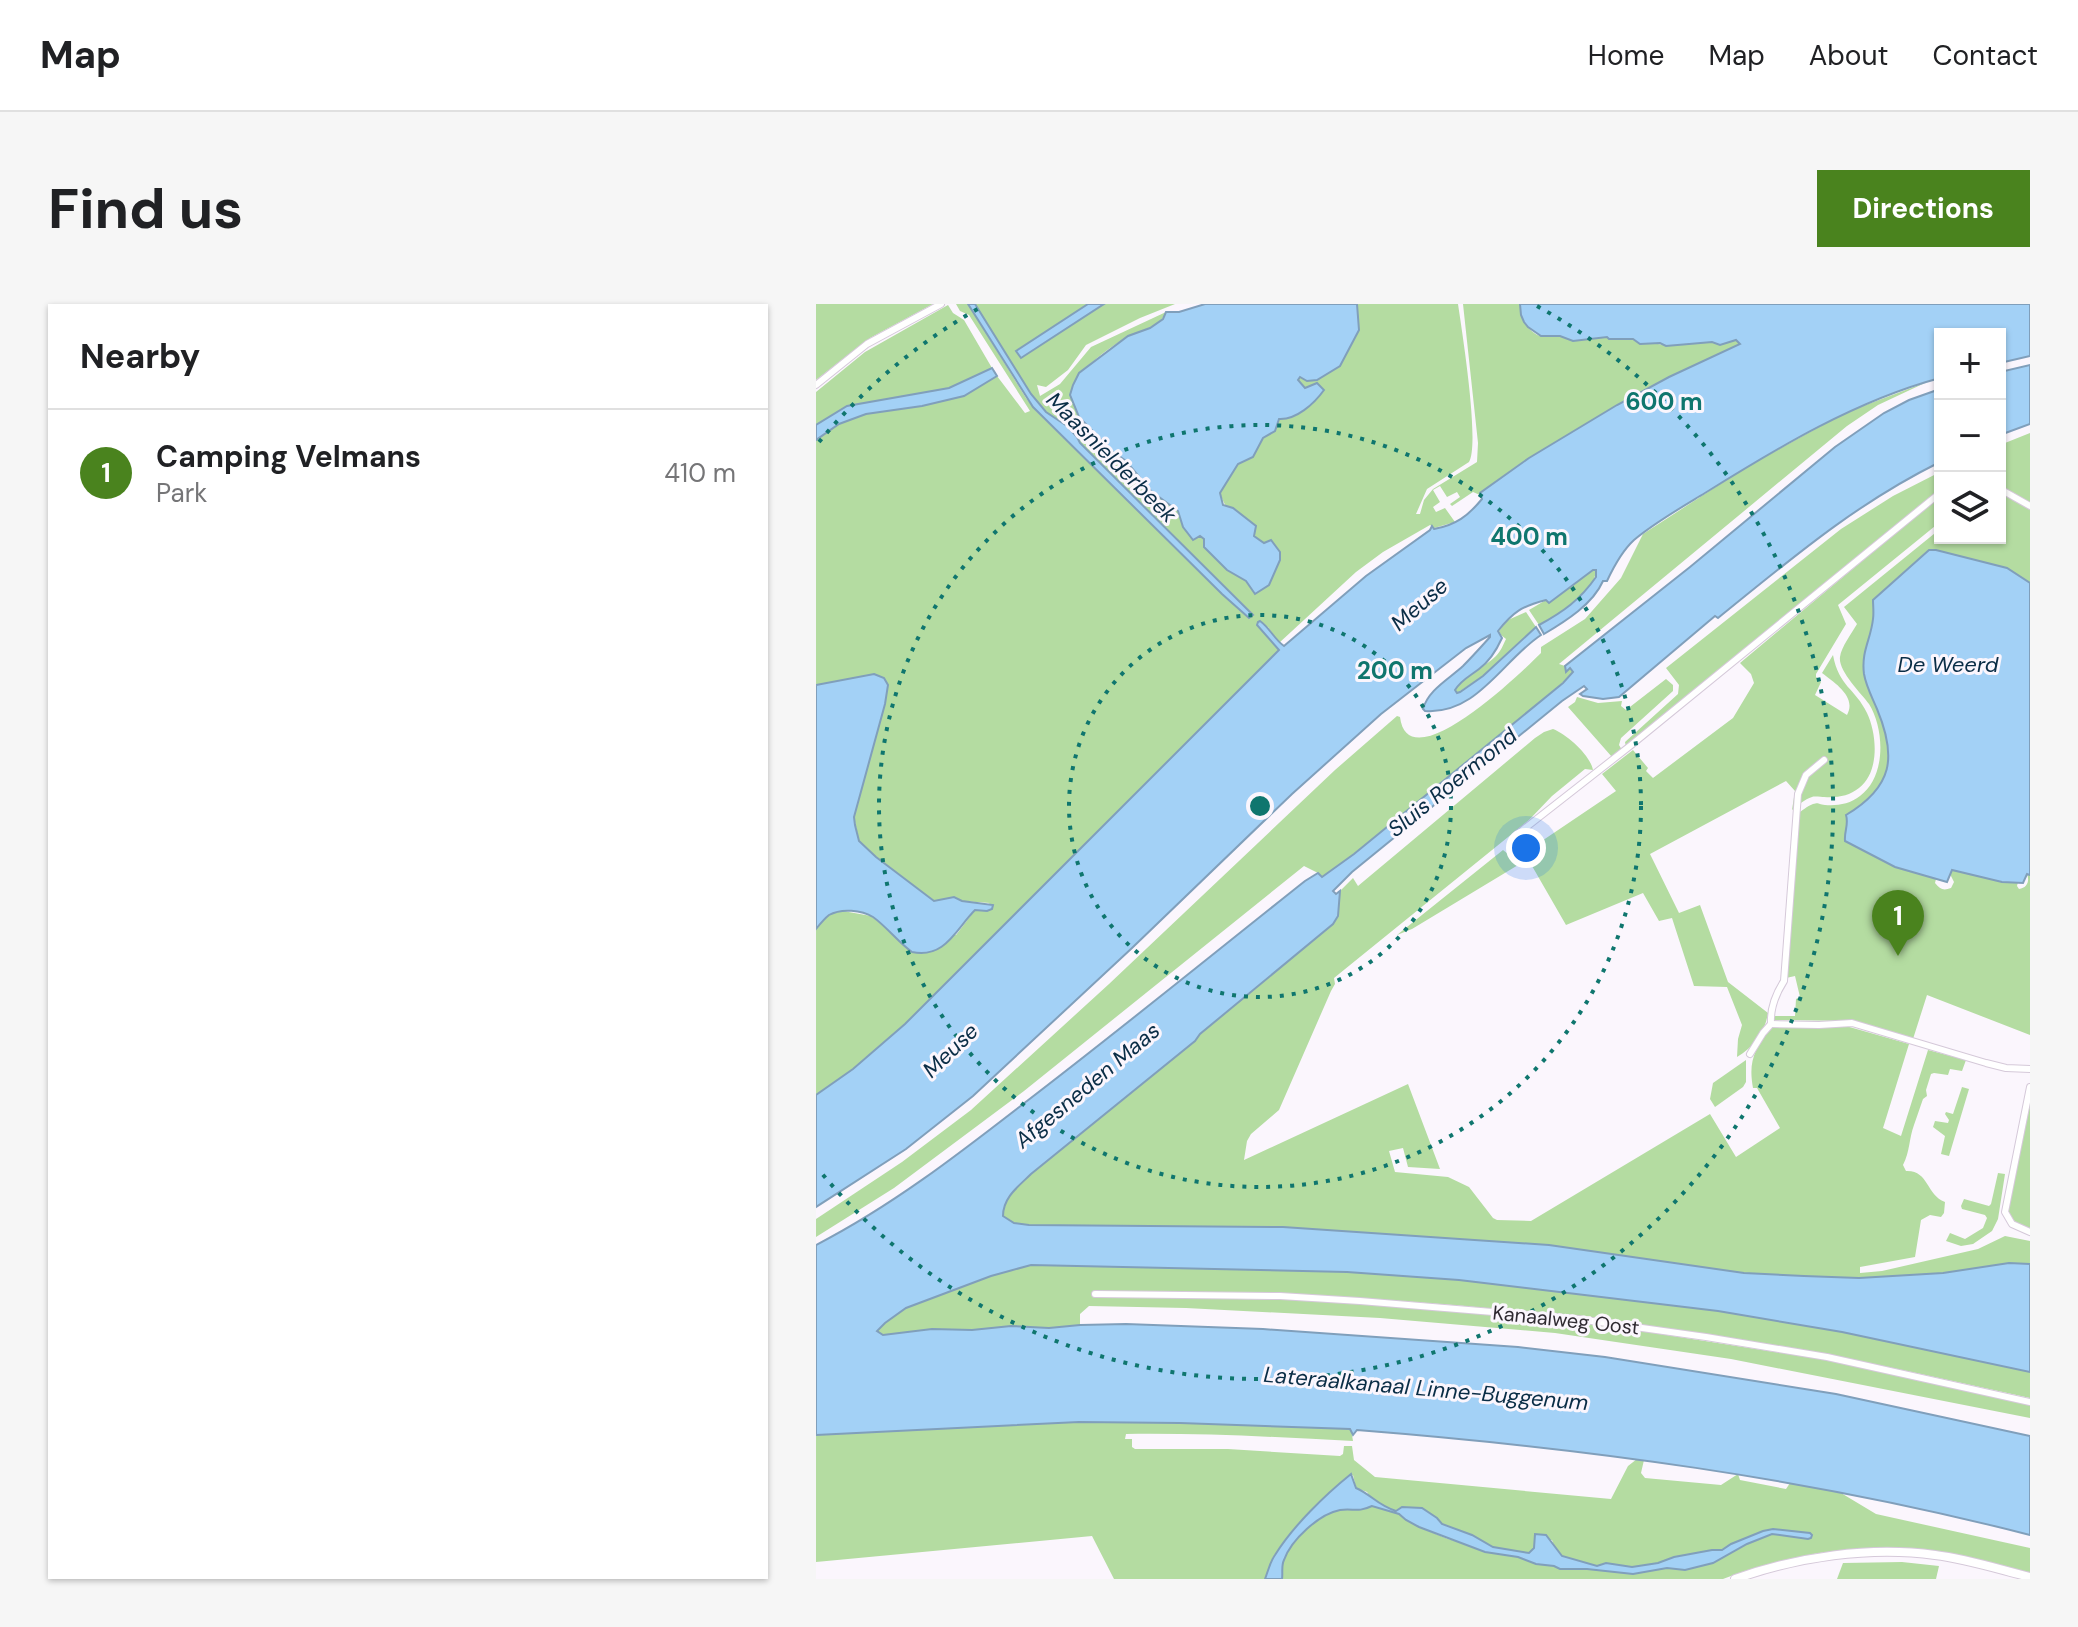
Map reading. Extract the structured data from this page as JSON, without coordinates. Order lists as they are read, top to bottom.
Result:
{
  "streets": {
    "street": ["Kanaalweg Oost"]
  },
  "water": [
    "Maasnielderbeek",
    "Meuse",
    "De Weerd",
    "Sluis Roermond",
    "Afgesneden Maas",
    "Lateraalkanaal Linne-Buggenum"
  ],
  "page": {
    "header": "Map",
    "nav": [
      "Home",
      "Map",
      "About",
      "Contact"
    ],
    "buttons": "Directions",
    "title": "Find us",
    "heading": "Nearby",
    "map_buttons": ["+", "−"],
    "list": [
      {
        "mark": "1",
        "name": "Camping Velmans",
        "note": "Park",
        "value": "410 m"
      }
    ],
    "pins": "1"
  },
  "rings": ["600 m", "400 m", "200 m"]
}
